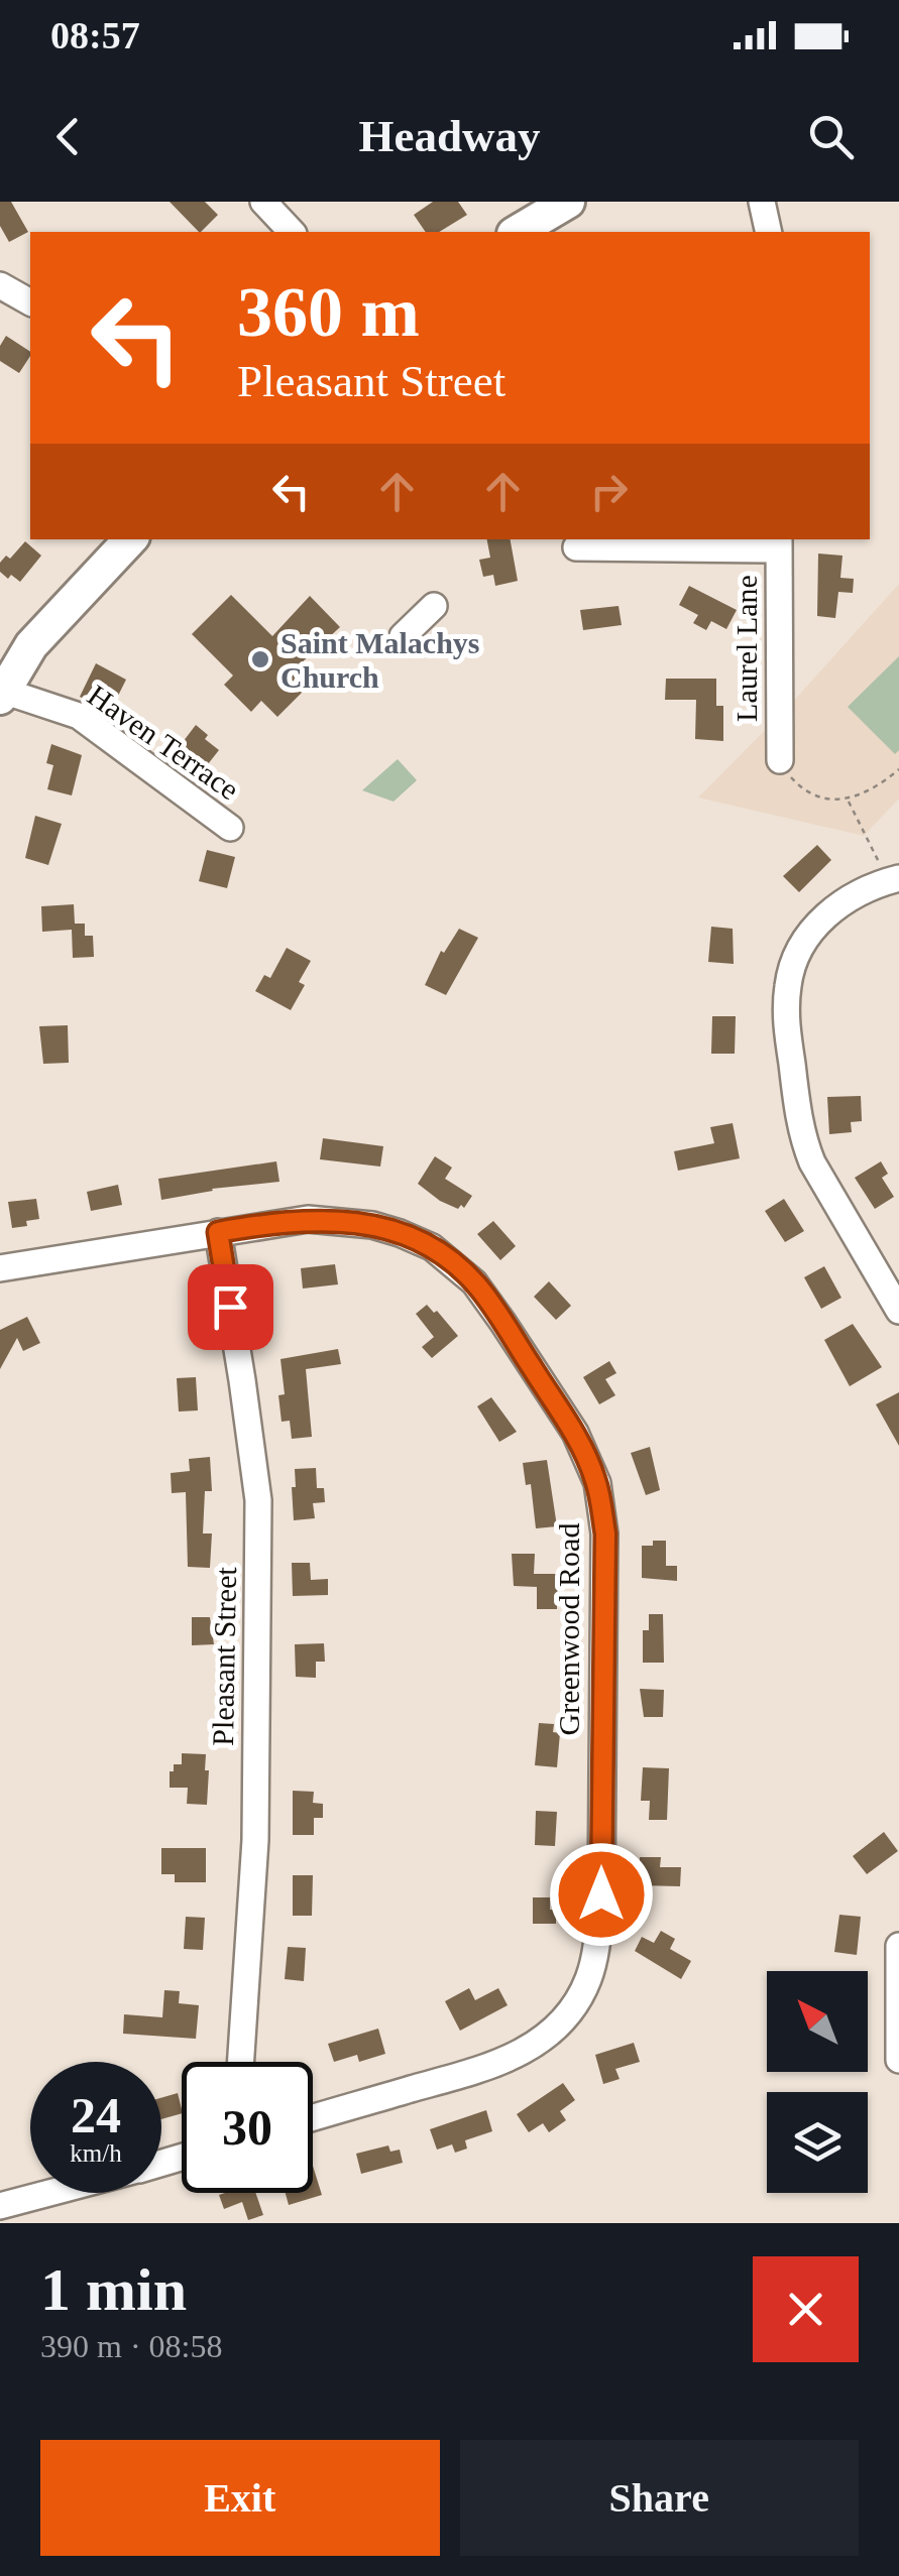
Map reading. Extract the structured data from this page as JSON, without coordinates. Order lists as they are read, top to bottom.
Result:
{
  "streets": {
    "street": [
      "Laurel Lane",
      "Haven Terrace",
      "Greenwood Road",
      "Pleasant Street"
    ]
  },
  "crossings": [
    ["Greenwood Road", "Pleasant Street"]
  ],
  "places": ["Saint Malachys Church"],
  "north": "top left",
  "page": {
    "status": "08:57",
    "header": "Headway",
    "turn": ["360 m", "Pleasant Street"],
    "speed": "24 km/h",
    "limit": "30",
    "heading": ["1 min", "390 m · 08:58"],
    "buttons": ["Exit", "Share"]
  }
}
